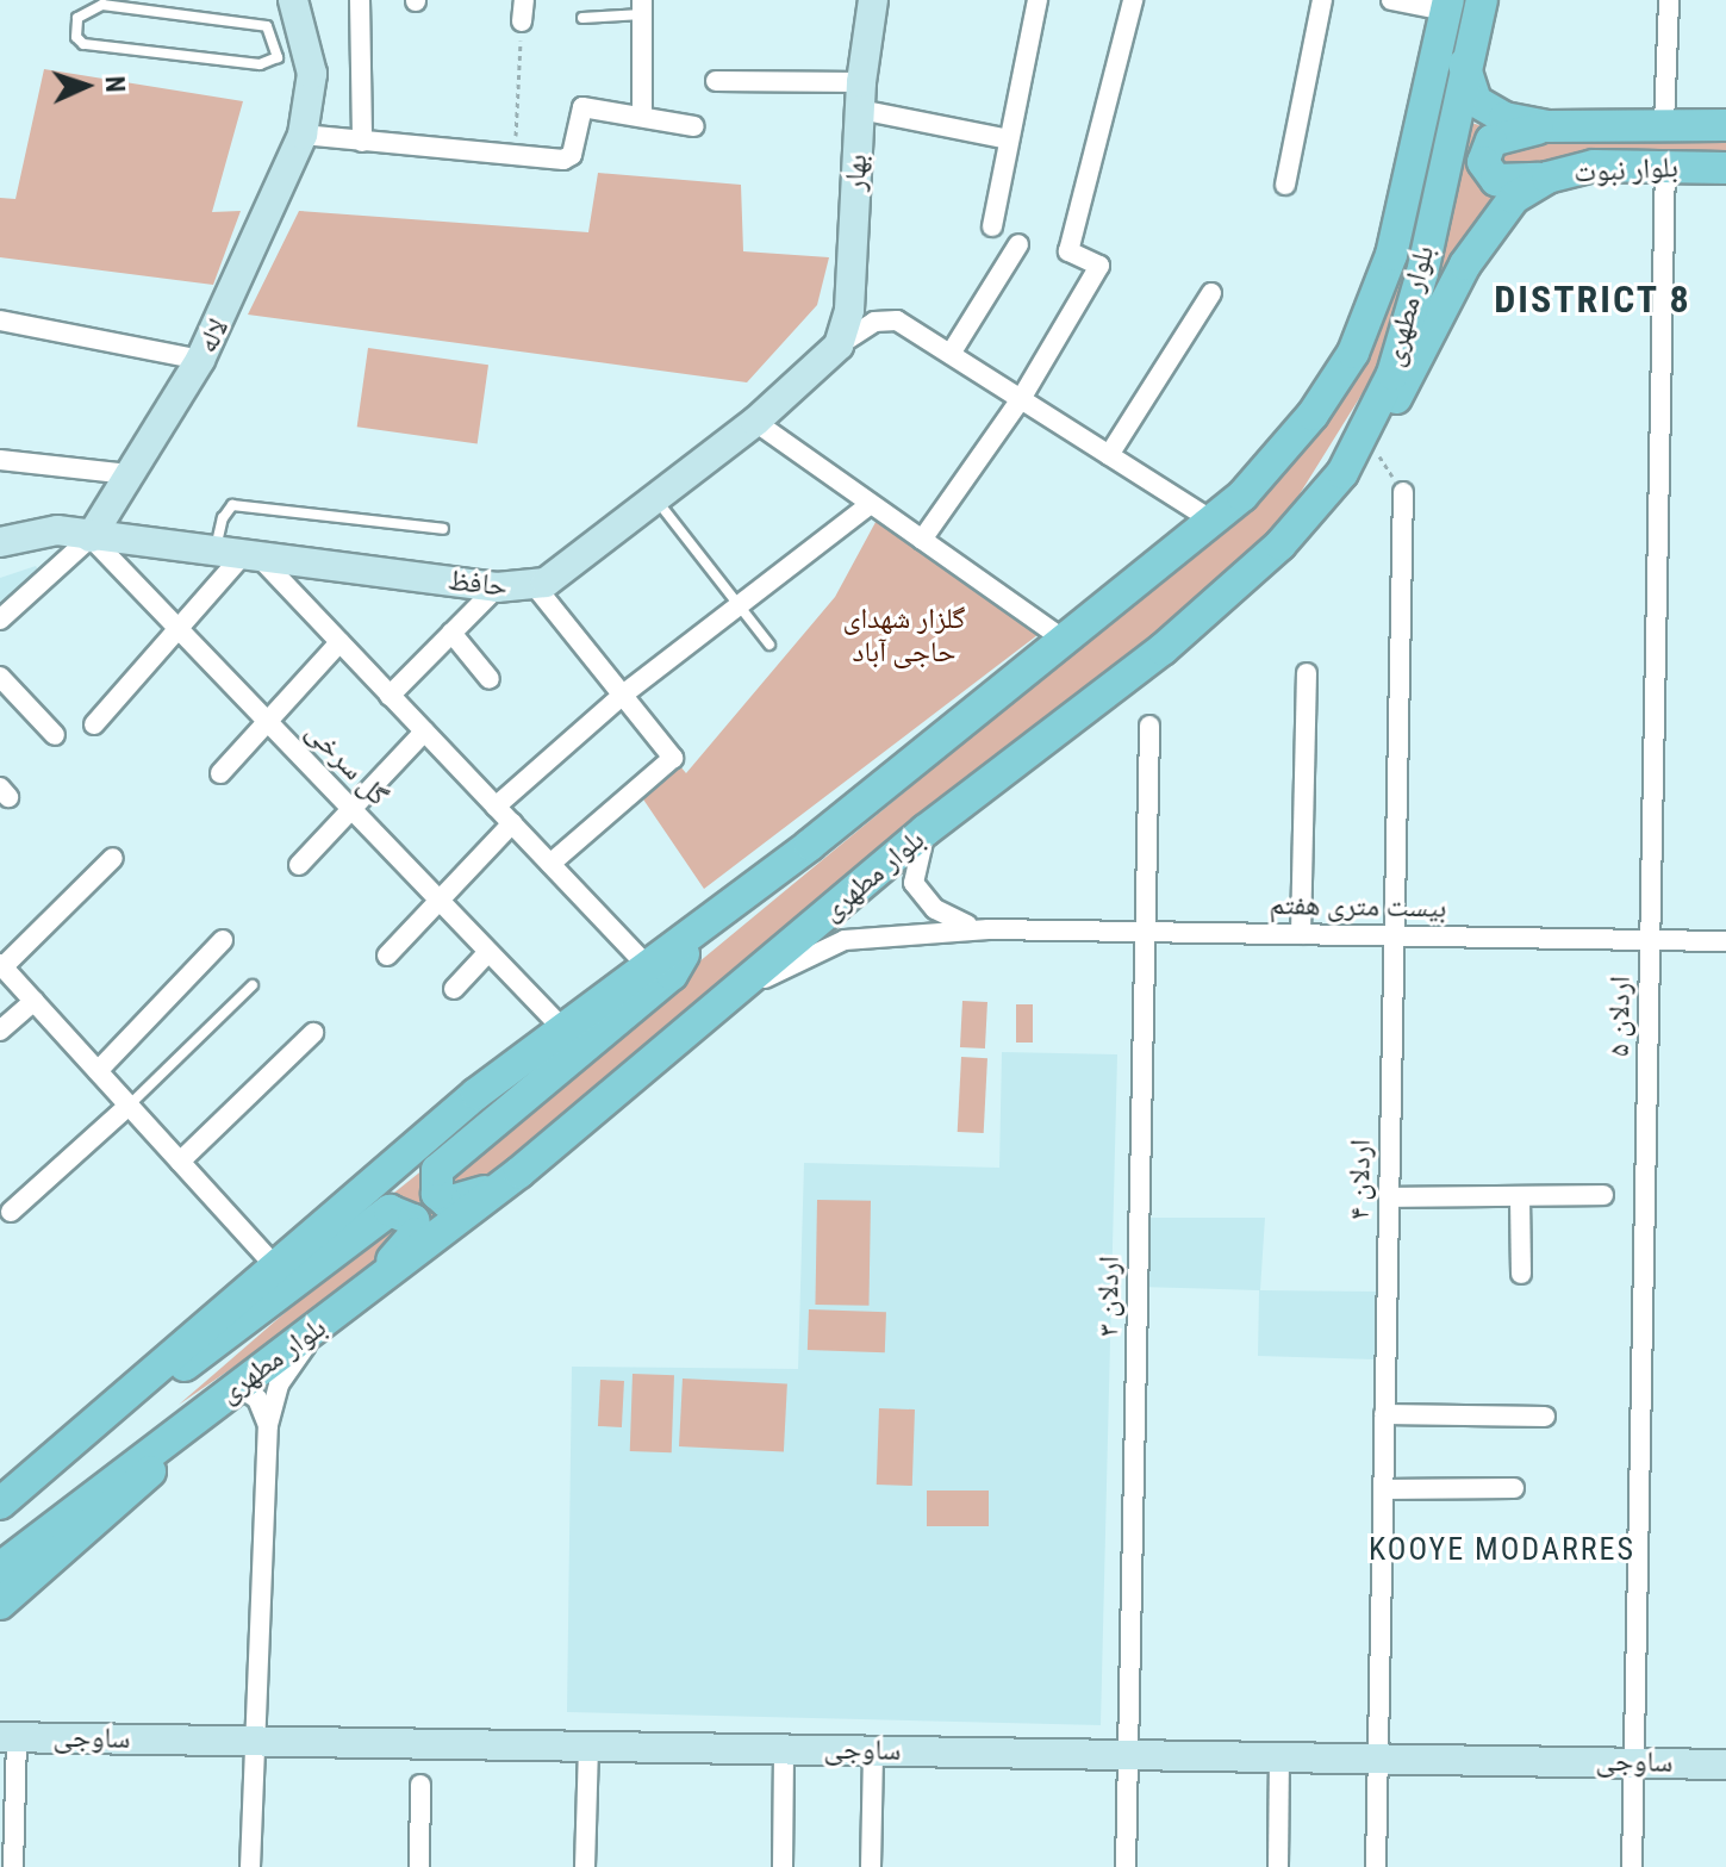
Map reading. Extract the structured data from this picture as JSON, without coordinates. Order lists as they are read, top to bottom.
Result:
{
  "streets": {
    "main road": ["بلوار نبوت", "بلوار مطهری"],
    "street": [
      "بهار",
      "لاله",
      "حافظ",
      "گل سرخی",
      "بیست متری هفتم",
      "اردلان ۵",
      "اردلان ۴",
      "اردلان ۳",
      "ساوجی"
    ]
  },
  "crossings": [
    ["بلوار نبوت", "بلوار مطهری"],
    ["بلوار نبوت", "اردلان ۵"],
    ["بهار", "حافظ"],
    ["بلوار مطهری", "گل سرخی"],
    ["لاله", "حافظ"],
    ["لاله", "گل سرخی"],
    ["حافظ", "گل سرخی"],
    ["بیست متری هفتم", "اردلان ۵"],
    ["بیست متری هفتم", "اردلان ۴"],
    ["بیست متری هفتم", "اردلان ۳"],
    ["اردلان ۵", "ساوجی"],
    ["اردلان ۴", "ساوجی"],
    ["اردلان ۳", "ساوجی"]
  ],
  "districts": ["DISTRICT 8", "KOOYE MODARRES"],
  "parks": ["گلزار شهدای حاجی آباد"],
  "north": "right"
}
